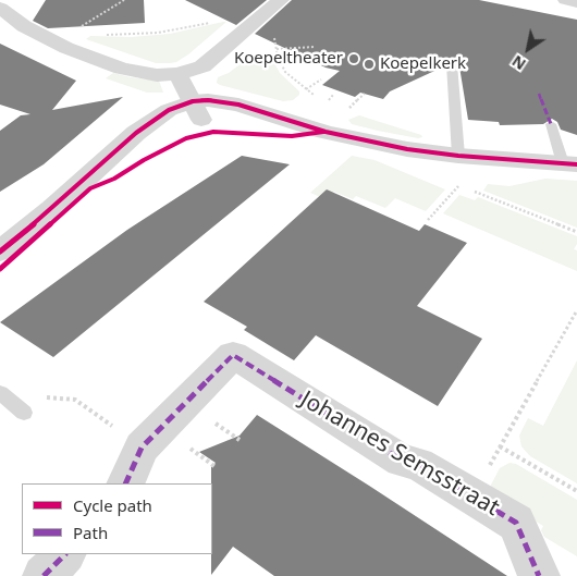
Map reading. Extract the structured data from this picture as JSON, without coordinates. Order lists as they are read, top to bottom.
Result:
{
  "streets": {
    "street": ["Johannes Semsstraat"]
  },
  "places": ["Koepeltheater", "Koepelkerk"],
  "legend": ["Cycle path", "Path"],
  "north": "bottom left"
}
